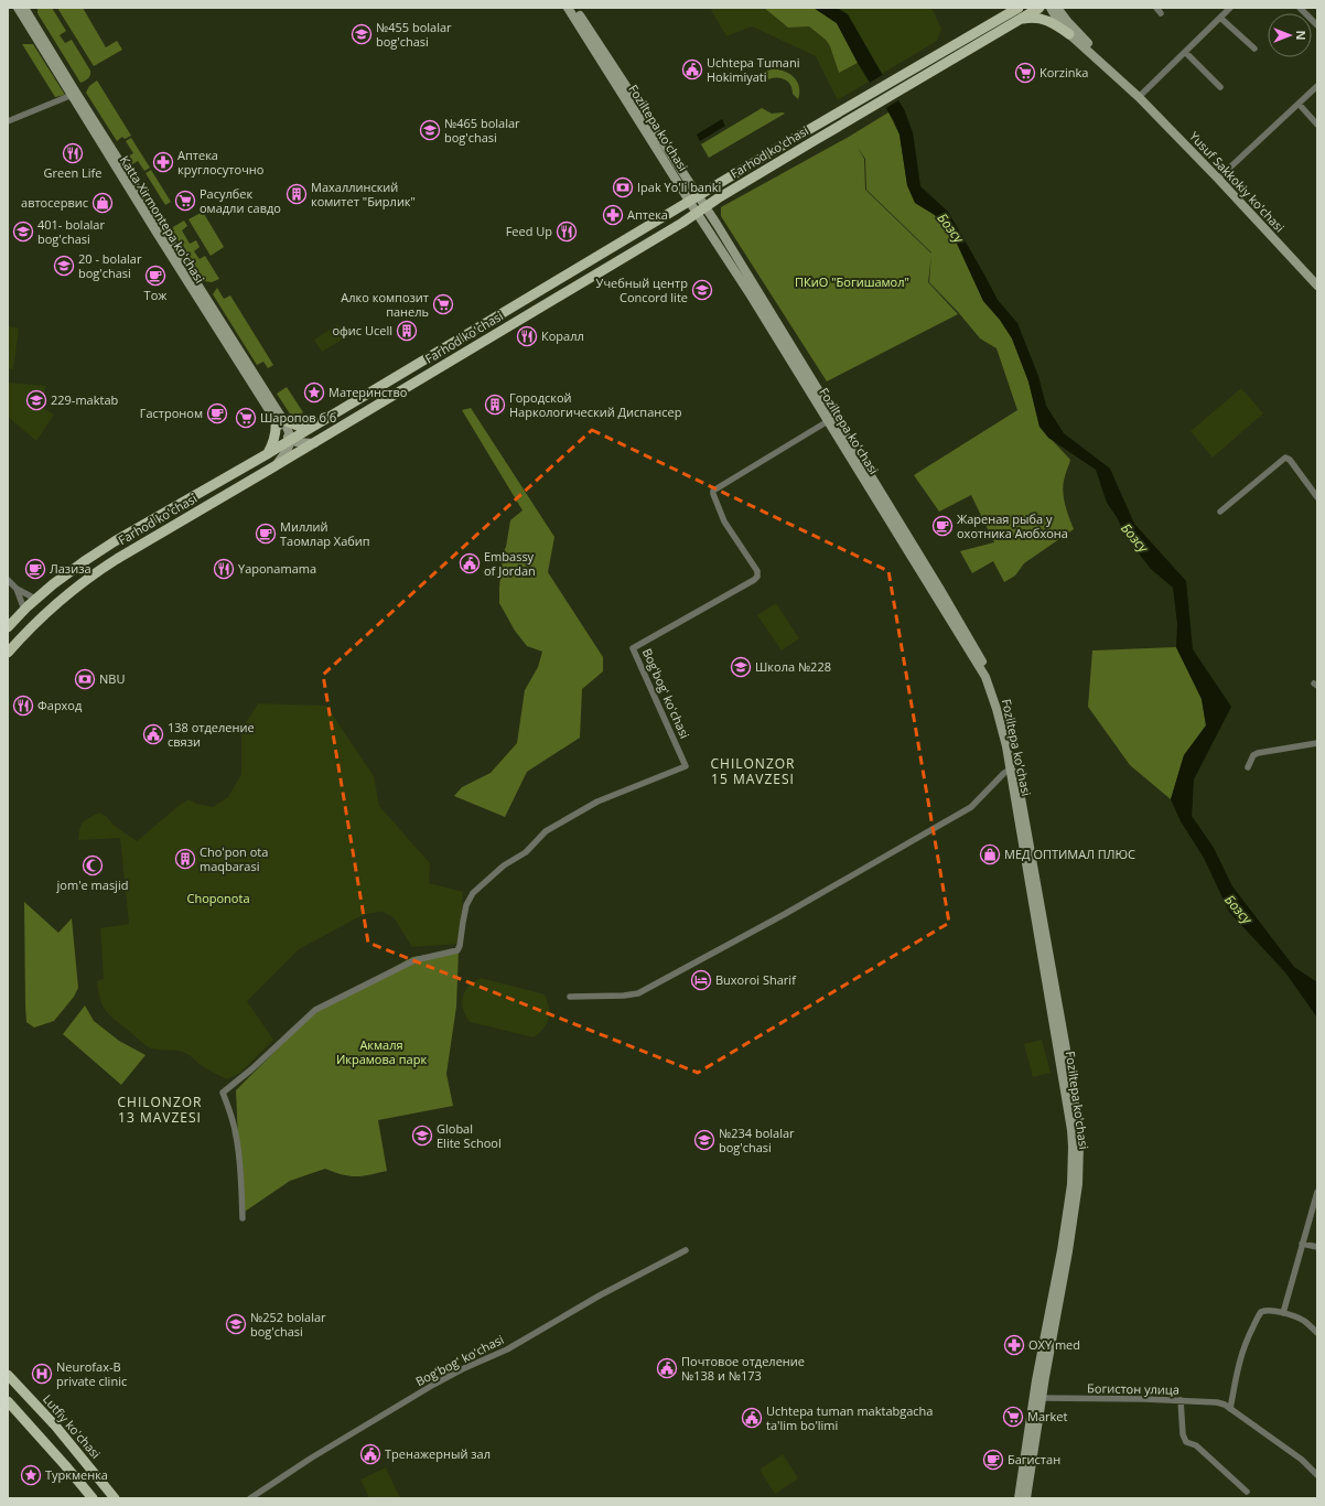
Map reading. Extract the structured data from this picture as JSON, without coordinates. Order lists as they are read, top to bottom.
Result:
{
  "streets": {
    "main road": [
      "Foziltepa ko'chasi",
      "Farhod ko'chasi",
      "Yusuf Sakkokiy ko'chasi",
      "Katta Xirmontepa koʻchasi",
      "Lutfiy ko'chasi"
    ],
    "street": ["Bogʻbogʻ koʻchasi", "Богистон улица"]
  },
  "crossings": [
    ["Foziltepa ko'chasi", "Farhod ko'chasi"],
    ["Foziltepa ko'chasi", "Bogʻbogʻ koʻchasi"],
    ["Foziltepa ko'chasi", "Богистон улица"],
    ["Farhod ko'chasi", "Katta Xirmontepa koʻchasi"]
  ],
  "districts": ["CHILONZOR 15 MAVZESI", "CHILONZOR 13 MAVZESI"],
  "water": ["Бозсу"],
  "parks": ["ПКиО \"Богишамол\"", "Choponota", "Акмаля Икрамова парк"],
  "places": {
    "school or university": [
      "№455 bolalar bog'chasi",
      "№465 bolalar bog'chasi",
      "401- bolalar bog'chasi",
      "20 - bolalar bog'chasi",
      "Учебный центр Concord lite",
      "229-maktab",
      "Школа №228",
      "Global Elite School",
      "№234 bolalar bog'chasi",
      "№252 bolalar bog'chasi"
    ],
    "public building": [
      "Uchtepa Tumani Hokimiyati",
      "Embassy of Jordan",
      "138 отделение связи",
      "Почтовое отделение №138 и №173",
      "Uchtepa tuman maktabgacha ta'lim bo'limi",
      "Тренажерный зал"
    ],
    "supermarket": [
      "Korzinka",
      "Расулбек омадли савдо",
      "Алко композит панель",
      "Шаропов б б",
      "Market"
    ],
    "restaurant": [
      "Green Life",
      "Feed Up",
      "Коралл",
      "Yaponamama",
      "Фарход"
    ],
    "pharmacy": ["Аптека круглосуточно", "Аптека", "OXY med"],
    "bank": ["Ipak Yo'li banki", "NBU"],
    "building": [
      "Махаллинский комитет \"Бирлик\"",
      "офис Ucell",
      "Городской Наркологический Диспансер",
      "Choʻpon ota maqbarasi"
    ],
    "shop": ["автосервис", "МЕД ОПТИМАЛ ПЛЮС"],
    "cafe": [
      "Тож",
      "Гастроном",
      "Жареная рыба у охотника Аюбхона",
      "Миллий Таомлар Хабип",
      "Лазиза",
      "Багистан"
    ],
    "place": ["Материнство", "Туркменка"],
    "mosque": ["jom'e masjid"],
    "hotel": ["Buxoroi Sharif"],
    "hospital": ["Neurofax-B private clinic"]
  },
  "north": "right"
}
